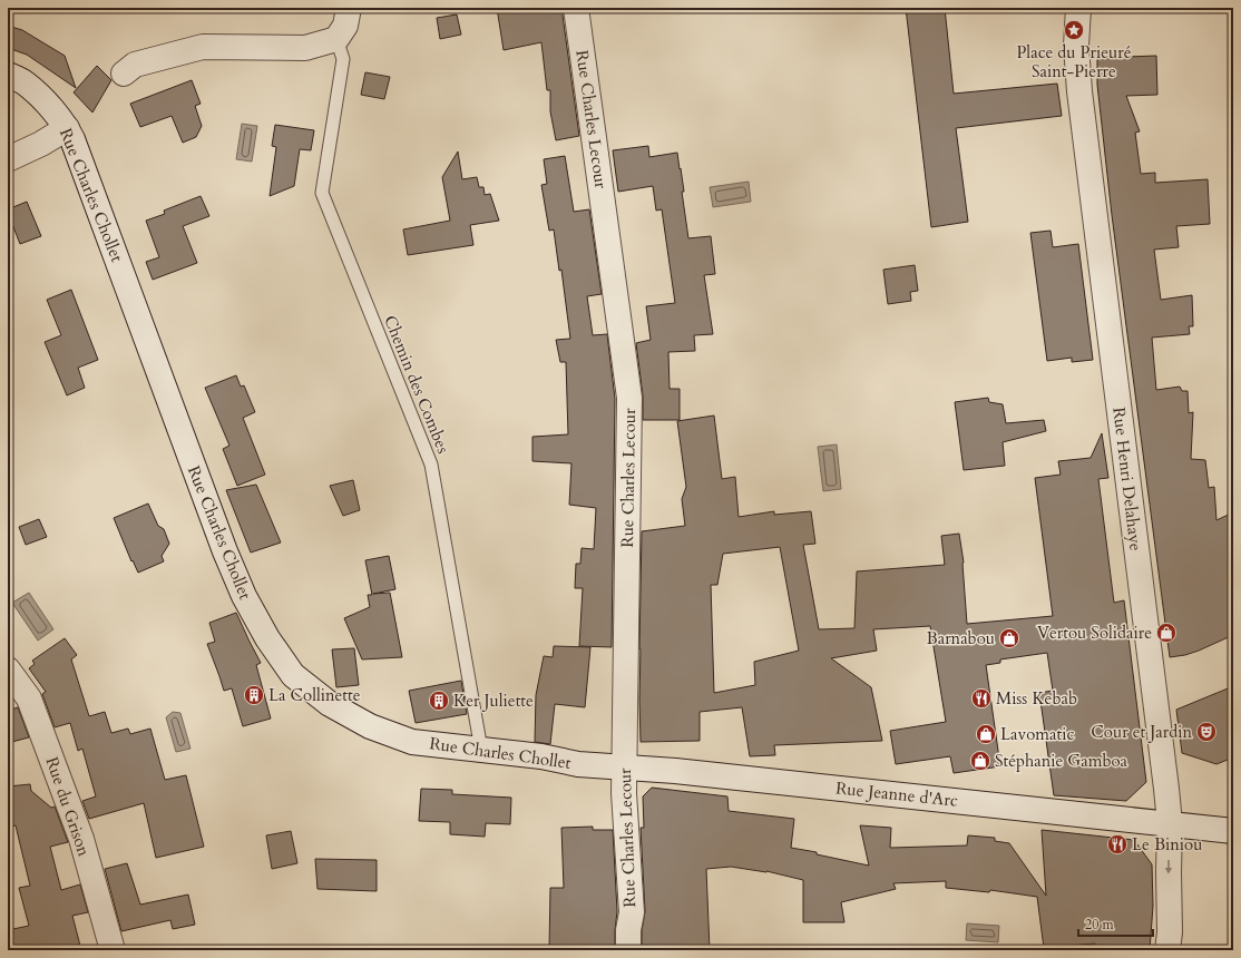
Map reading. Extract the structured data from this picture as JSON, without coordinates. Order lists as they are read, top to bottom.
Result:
{
  "streets": {
    "street": [
      "Rue Charles Lecour",
      "Rue Charles Chollet",
      "Rue Henri Delahaye",
      "Rue Jeanne d'Arc",
      "Rue du Grison"
    ],
    "lane": ["Chemin des Combes"]
  },
  "crossings": [
    ["Rue Charles Lecour", "Rue Charles Chollet"],
    ["Rue Charles Lecour", "Rue Jeanne d'Arc"],
    ["Rue Charles Chollet", "Chemin des Combes"],
    ["Rue Charles Chollet", "Rue Jeanne d'Arc"],
    ["Rue Henri Delahaye", "Rue Jeanne d'Arc"]
  ],
  "places": {
    "place": ["Place du Prieuré Saint-Pierre"],
    "shop": [
      "Vertou Solidaire",
      "Barnabou",
      "Lavomatic",
      "Stéphanie Gamboa"
    ],
    "building": ["La Collinette", "Ker Juliette"],
    "restaurant": ["Miss Kebab", "Le Biniou"],
    "theatre": ["Cour et Jardin"]
  },
  "scale_bar": "20 m"
}
